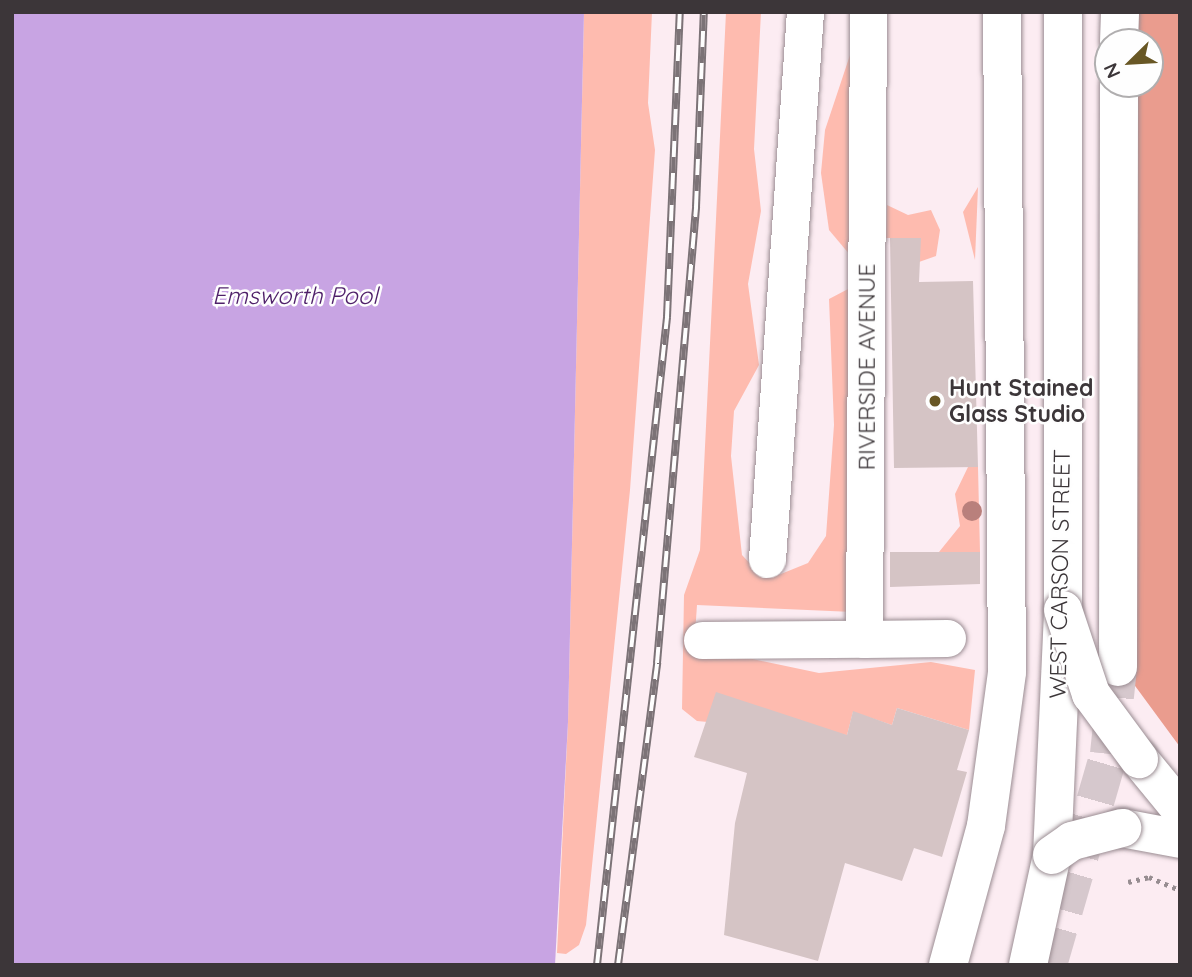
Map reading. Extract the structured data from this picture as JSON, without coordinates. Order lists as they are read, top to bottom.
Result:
{
  "streets": {
    "main road": ["WEST CARSON STREET"],
    "street": ["RIVERSIDE AVENUE"]
  },
  "water": ["Emsworth Pool"],
  "places": ["Hunt Stained Glass Studio"],
  "north": "bottom left"
}
